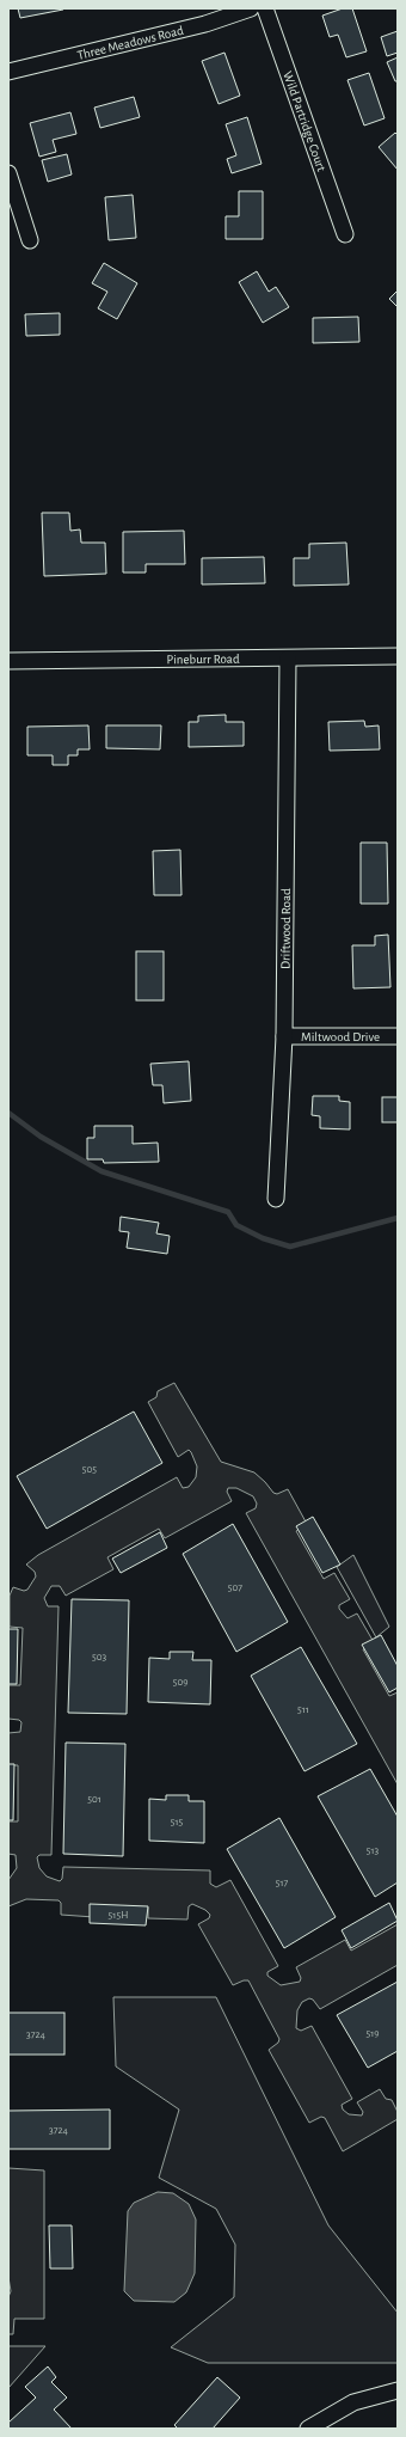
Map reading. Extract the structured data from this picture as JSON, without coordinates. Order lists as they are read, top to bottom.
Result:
{
  "streets": {
    "street": [
      "Three Meadows Road",
      "Wild Partridge Court",
      "Pineburr Road",
      "Driftwood Road",
      "Miltwood Drive"
    ]
  },
  "crossings": [
    ["Pineburr Road", "Driftwood Road"],
    ["Driftwood Road", "Miltwood Drive"]
  ],
  "house_numbers": [
    "505",
    "507",
    "503",
    "509",
    "511",
    "501",
    "515",
    "513",
    "517",
    "515H",
    "519",
    "3724",
    "3724"
  ]
}
